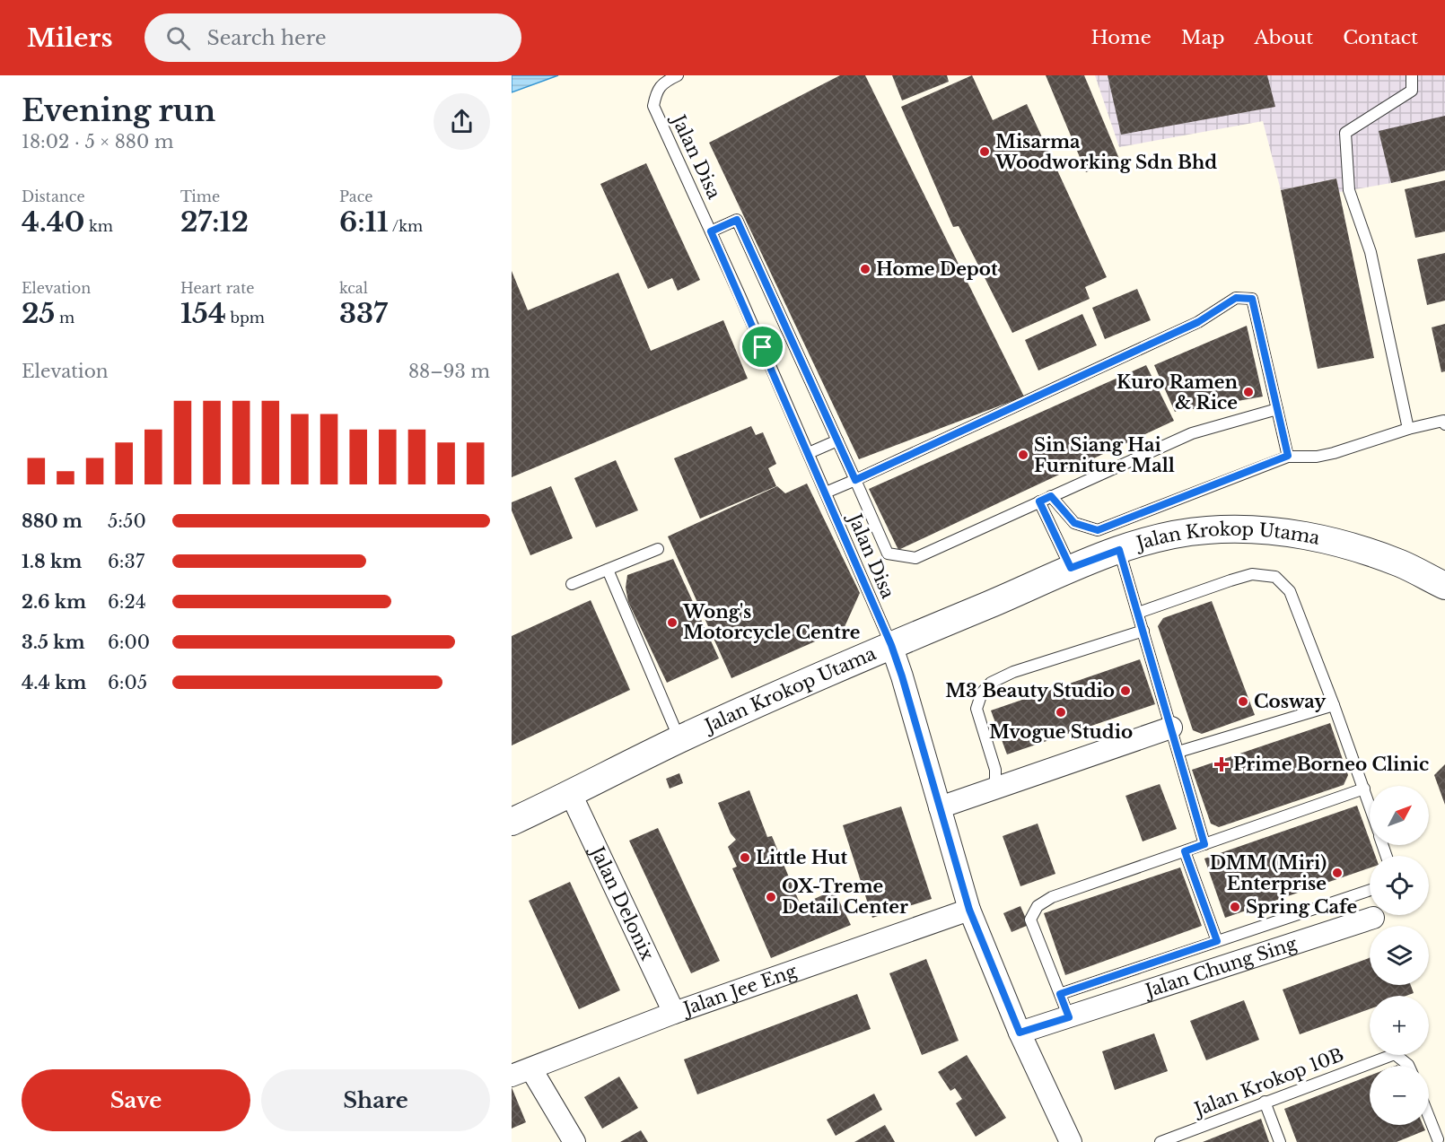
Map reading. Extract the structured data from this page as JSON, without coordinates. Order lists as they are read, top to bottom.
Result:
{
  "streets": {
    "street": [
      "Jalan Krokop Utama",
      "Jalan Delonix",
      "Jalan Chung Sing",
      "Jalan Jee Eng"
    ],
    "lane": ["Jalan Disa", "Jalan Krokop 10B"]
  },
  "crossings": [
    ["Jalan Disa", "Jalan Krokop Utama"],
    ["Jalan Krokop Utama", "Jalan Delonix"],
    ["Jalan Delonix", "Jalan Jee Eng"]
  ],
  "places": {
    "other": [
      "Misarma Woodworking Sdn Bhd",
      "Home Depot",
      "Kuro Ramen & Rice",
      "Sin Siang Hai Furniture Mall",
      "Wong's Motorcycle Centre",
      "M3 Beauty Studio",
      "Cosway",
      "Mvogue Studio",
      "Little Hut",
      "DMM (Miri) Enterprise",
      "OX-Treme Detail Center",
      "Spring Cafe"
    ],
    "health": ["Prime Borneo Clinic"]
  },
  "north": "top right",
  "page": {
    "header": "Milers",
    "search": "Search here",
    "nav": [
      "Home",
      "Map",
      "About",
      "Contact"
    ],
    "heading": ["Evening run", "18:02 · 5 × 880 m"],
    "stats": [
      ["Distance", "4.40 km"],
      ["Time", "27:12"],
      ["Pace", "6:11 /km"],
      ["Elevation", "25 m"],
      ["Heart rate", "154 bpm"],
      ["kcal", "337"]
    ],
    "chart": ["Elevation", "88–93 m"],
    "list": [
      {
        "name": "880 m",
        "note": "5:50"
      },
      {
        "name": "1.8 km",
        "note": "6:37"
      },
      {
        "name": "2.6 km",
        "note": "6:24"
      },
      {
        "name": "3.5 km",
        "note": "6:00"
      },
      {
        "name": "4.4 km",
        "note": "6:05"
      }
    ],
    "map_buttons": ["+", "−"],
    "buttons": ["Save", "Share"]
  }
}
